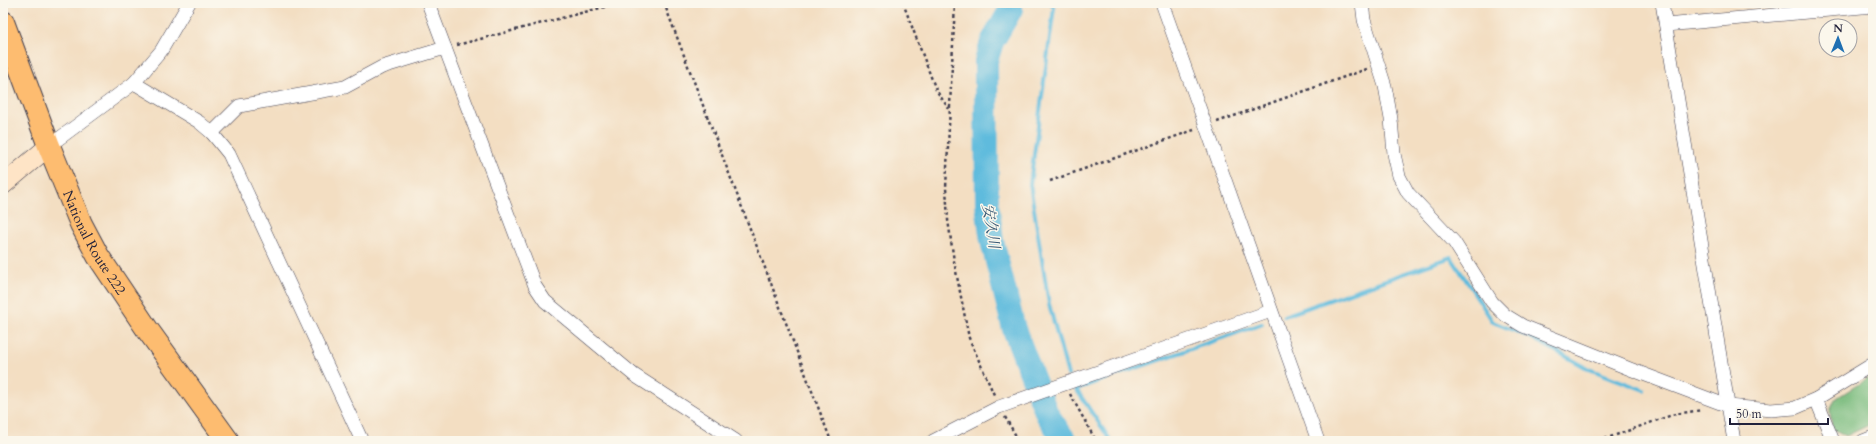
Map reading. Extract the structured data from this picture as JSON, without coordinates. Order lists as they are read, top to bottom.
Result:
{
  "streets": {
    "highway": ["National Route 222"]
  },
  "water": ["安久川"],
  "scale_bar": "50 m",
  "north": "top"
}
